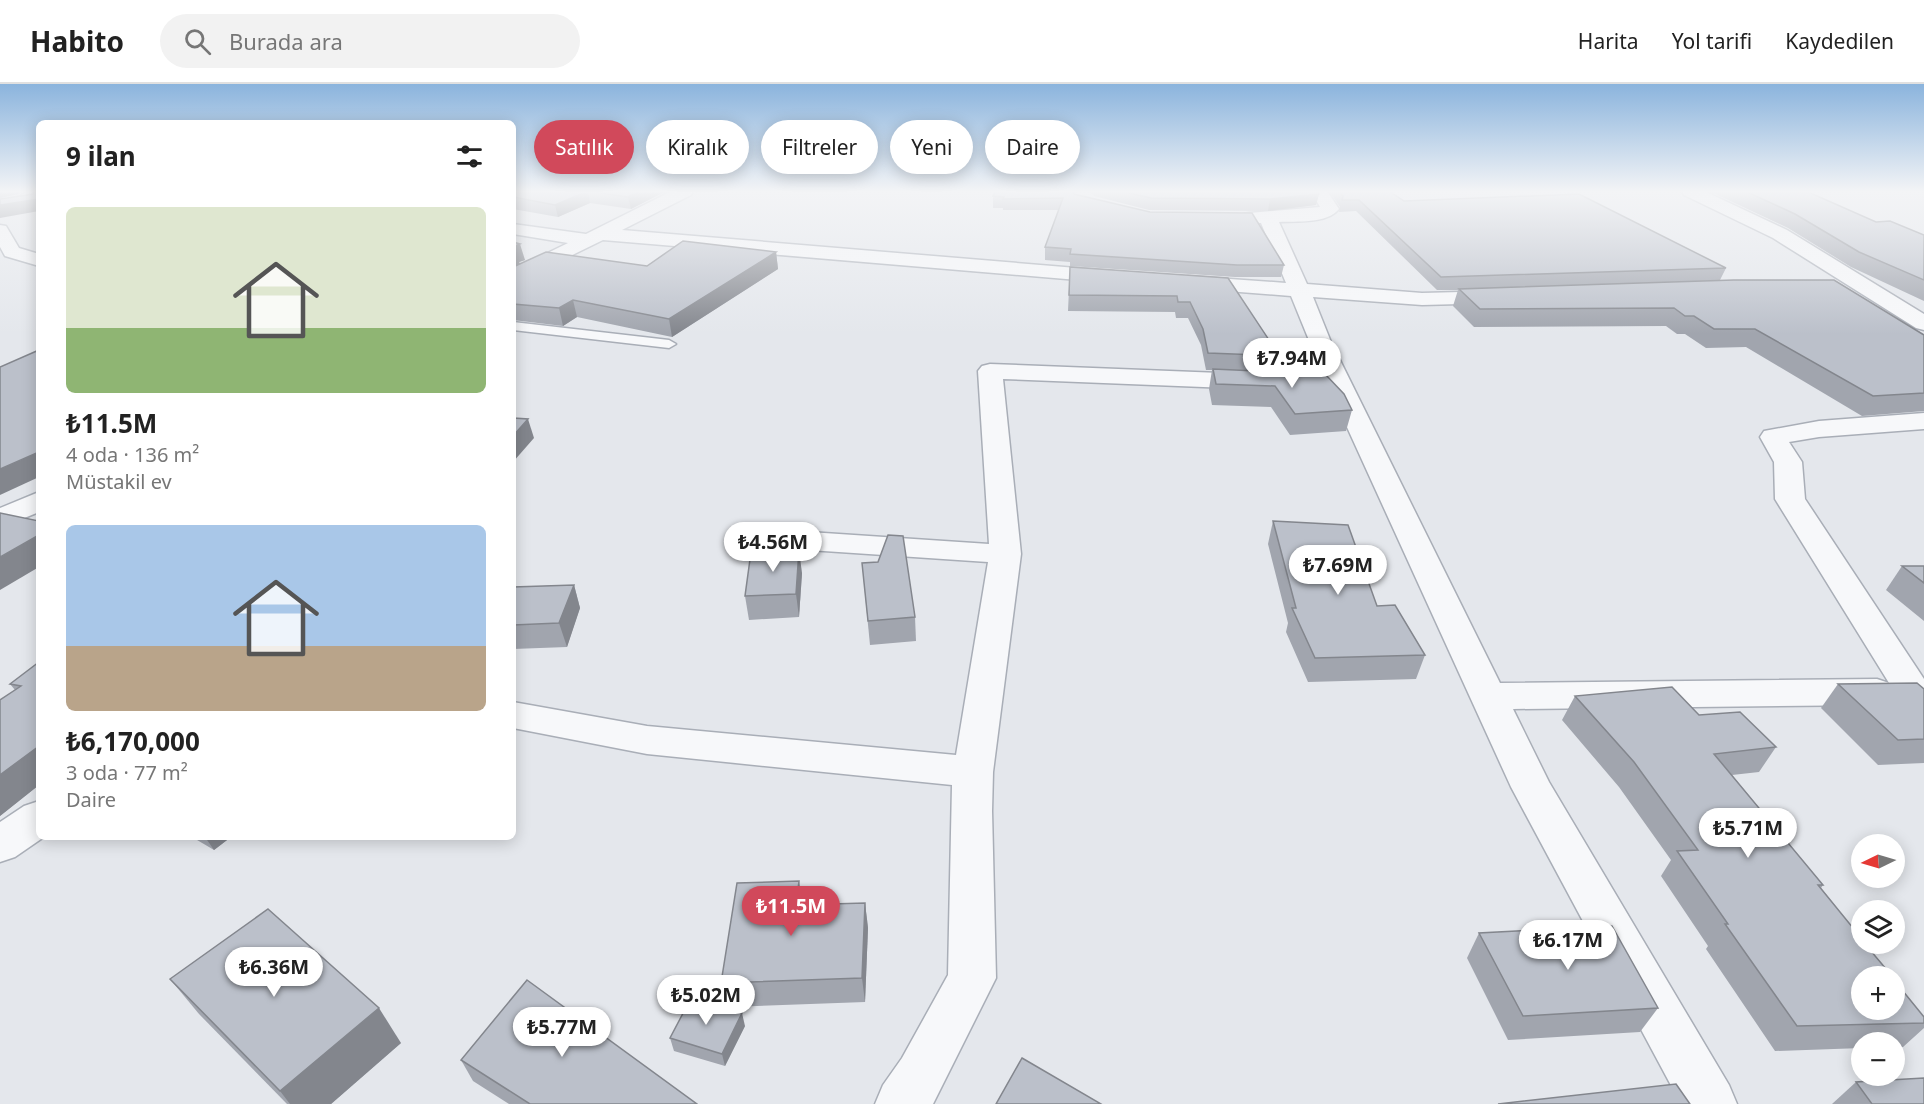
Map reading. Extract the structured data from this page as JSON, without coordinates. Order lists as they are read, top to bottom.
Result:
{
  "north": "left",
  "page": {
    "header": "Habito",
    "search": "Burada ara",
    "nav": ["Harita", "Yol tarifi", "Kaydedilen"],
    "chip": [
      "Satılık",
      "Kiralık",
      "Filtreler",
      "Yeni",
      "Daire"
    ],
    "heading": "9 ilan",
    "list": [
      {
        "name": "₺11.5M",
        "note": "4 oda · 136 m² · Müstakil ev"
      },
      {
        "name": "₺6,170,000",
        "note": "3 oda · 77 m² · Daire"
      }
    ],
    "price": [
      "₺7.94M",
      "₺4.56M",
      "₺7.69M",
      "₺5.71M",
      "₺11.5M",
      "₺6.17M",
      "₺6.36M",
      "₺5.02M",
      "₺5.77M"
    ],
    "map_buttons": ["+", "−"]
  }
}
